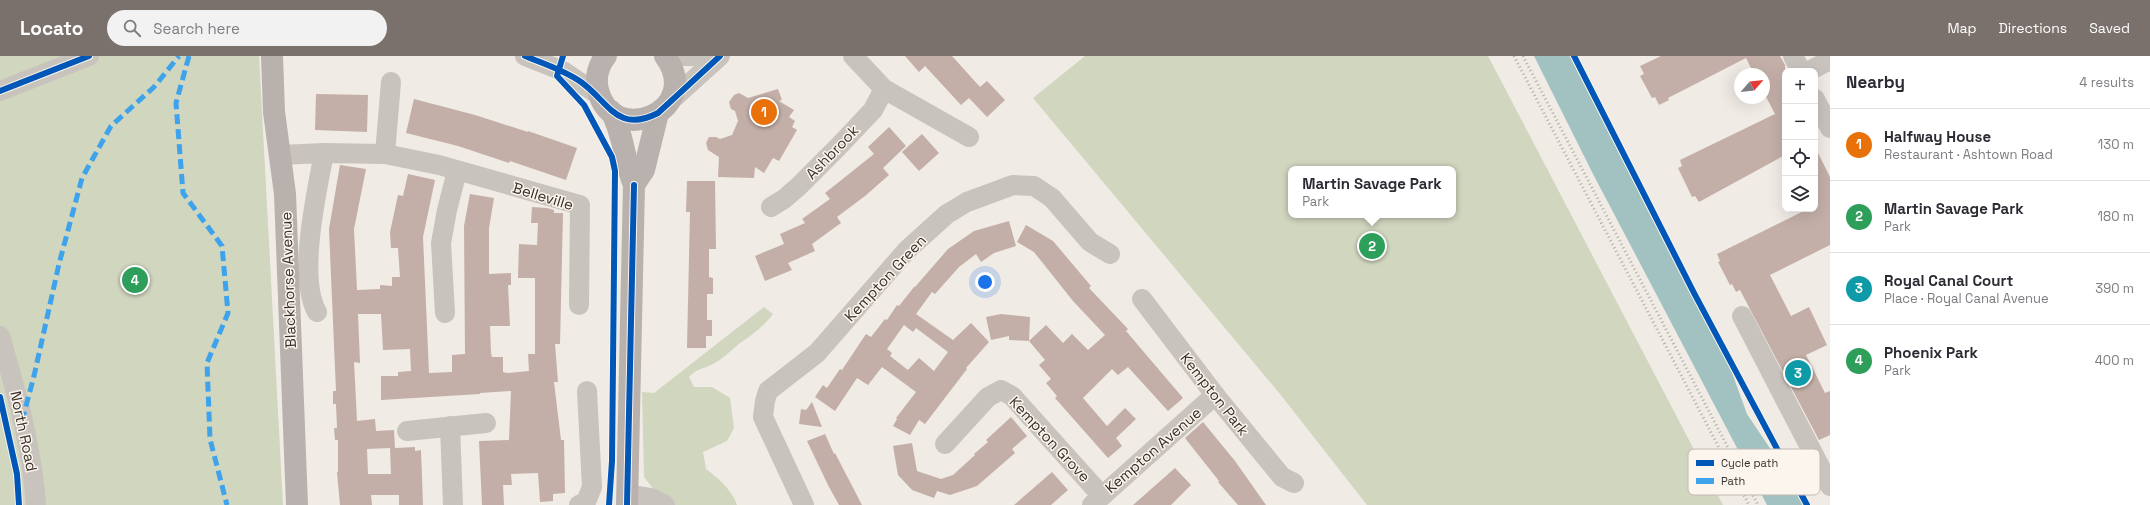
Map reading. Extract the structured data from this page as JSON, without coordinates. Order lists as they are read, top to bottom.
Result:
{
  "streets": {
    "main road": ["Blackhorse Avenue"],
    "street": [
      "Ashbrook",
      "Belleville",
      "Kempton Green",
      "Kempton Park",
      "North Road",
      "Kempton Grove",
      "Kempton Avenue"
    ]
  },
  "crossings": [
    ["Belleville", "Blackhorse Avenue"],
    ["Kempton Park", "Kempton Avenue"],
    ["Kempton Grove", "Kempton Avenue"]
  ],
  "legend": ["Cycle path", "Path"],
  "north": "top right",
  "page": {
    "header": "Locato",
    "search": "Search here",
    "nav": ["Map", "Directions", "Saved"],
    "heading": ["Nearby", "4 results"],
    "map_buttons": ["+", "−"],
    "pins": [
      "1",
      "2",
      "4",
      "3"
    ],
    "list": [
      {
        "mark": "1",
        "name": "Halfway House",
        "note": "Restaurant · Ashtown Road",
        "value": "130 m"
      },
      {
        "mark": "2",
        "name": "Martin Savage Park",
        "note": "Park",
        "value": "180 m"
      },
      {
        "mark": "3",
        "name": "Royal Canal Court",
        "note": "Place · Royal Canal Avenue",
        "value": "390 m"
      },
      {
        "mark": "4",
        "name": "Phoenix Park",
        "note": "Park",
        "value": "400 m"
      }
    ],
    "popup": ["Martin Savage Park", "Park"]
  }
}
